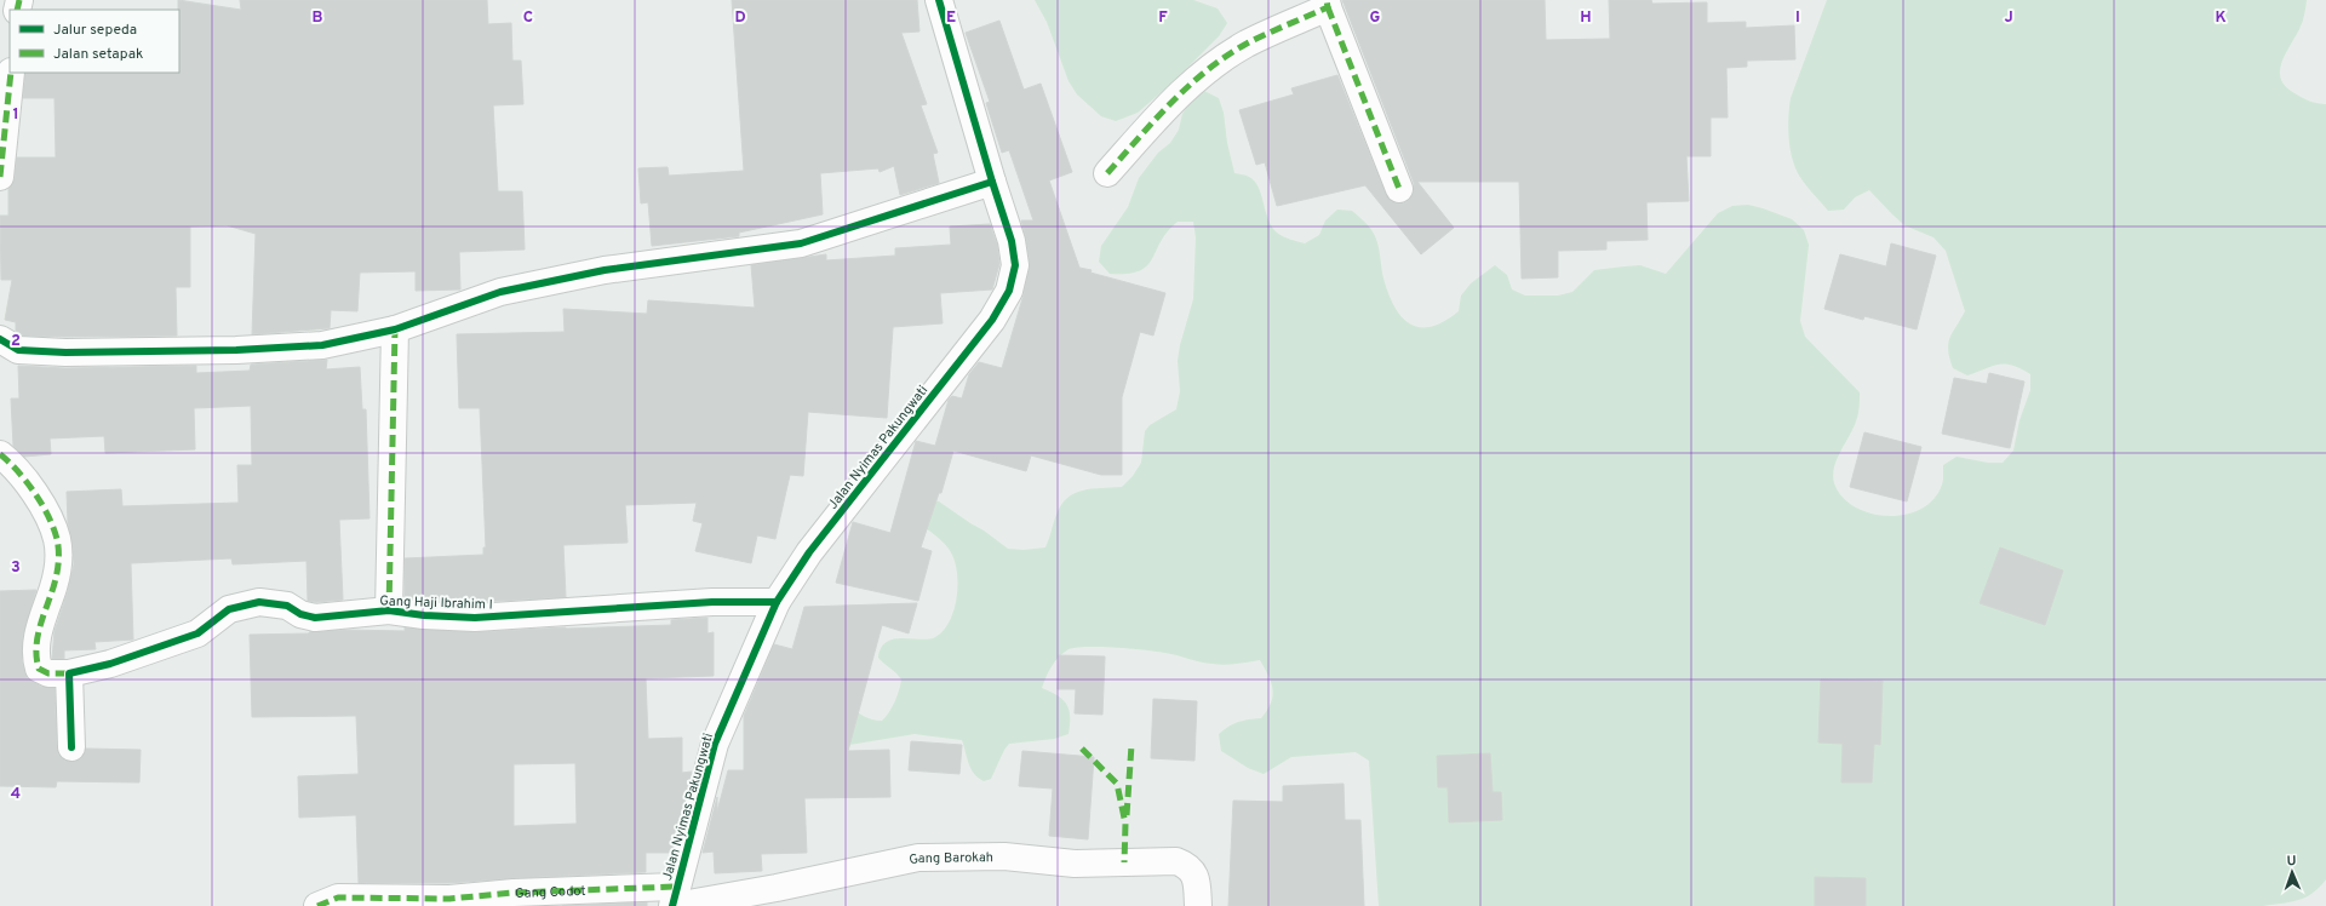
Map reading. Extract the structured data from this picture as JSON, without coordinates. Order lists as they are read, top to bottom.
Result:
{
  "streets": {
    "street": [
      "Jalan Nyimas Pakungwati",
      "Gang Haji Ibrahim I",
      "Gang Barokah",
      "Gang Codot"
    ]
  },
  "crossings": [
    ["Jalan Nyimas Pakungwati", "Gang Haji Ibrahim I"],
    ["Jalan Nyimas Pakungwati", "Gang Barokah"],
    ["Jalan Nyimas Pakungwati", "Gang Codot"],
    ["Gang Barokah", "Gang Codot"]
  ],
  "legend": ["Jalur sepeda", "Jalan setapak"],
  "north": "top",
  "grid": {
    "columns": [
      "B",
      "C",
      "D",
      "E",
      "F",
      "G",
      "H",
      "I",
      "J",
      "K"
    ],
    "rows": [
      "1",
      "2",
      "3",
      "4"
    ]
  }
}
